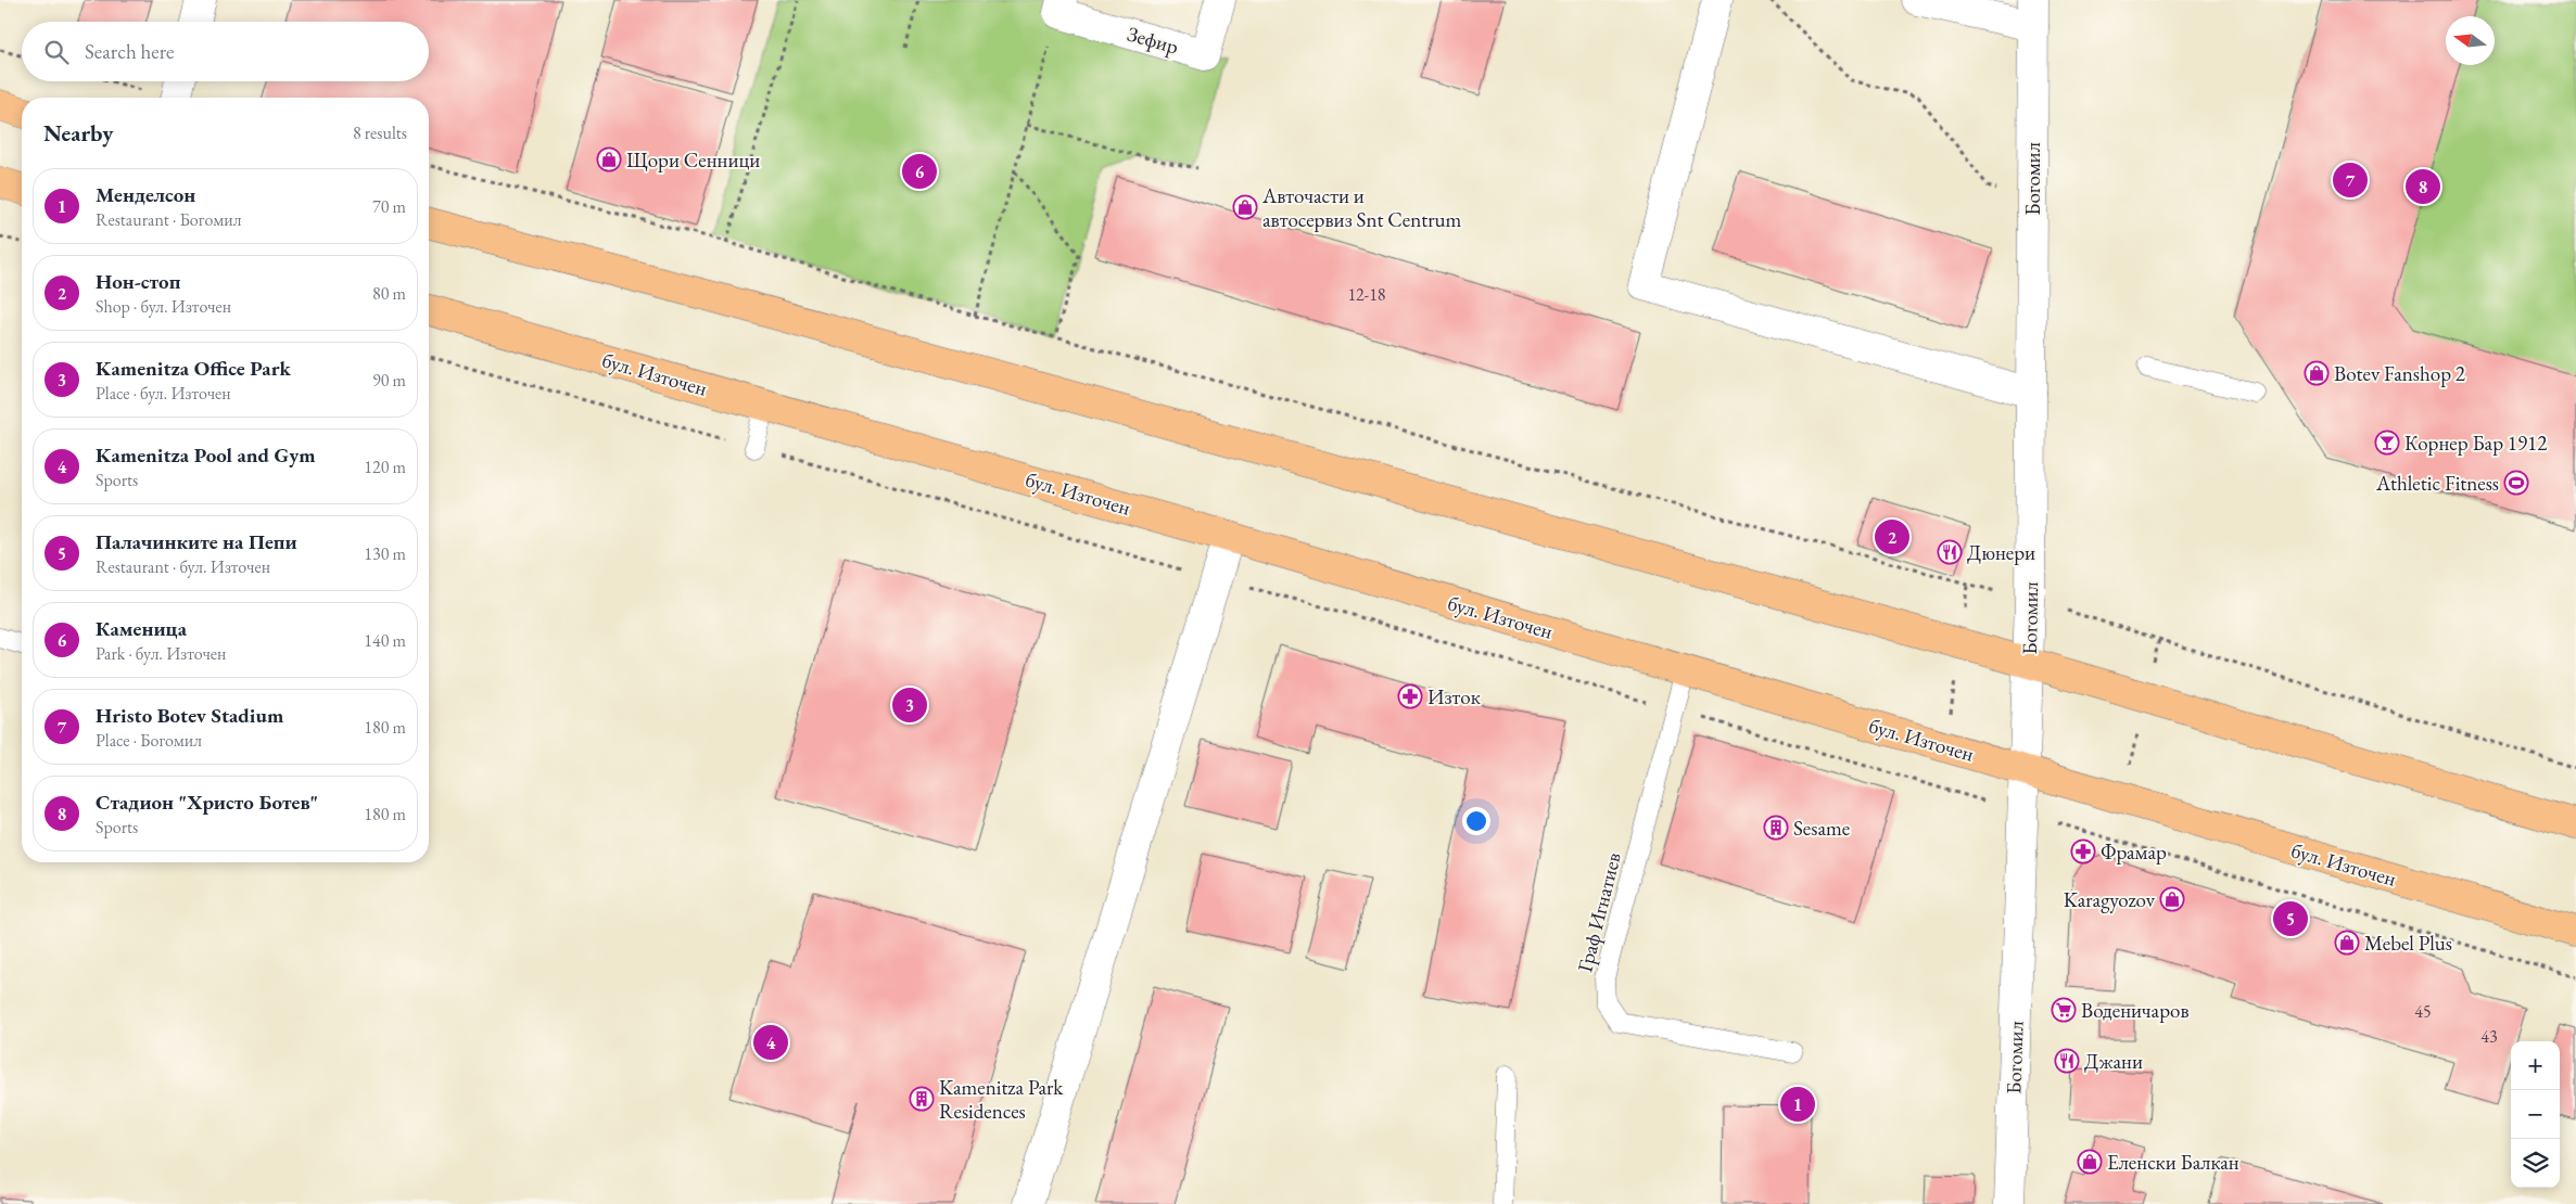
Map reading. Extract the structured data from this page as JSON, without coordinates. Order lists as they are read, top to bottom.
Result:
{
  "streets": {
    "main road": ["бул. Източен"],
    "street": ["Зефир", "Богомил"],
    "lane": ["Граф Игнатиев"]
  },
  "crossings": [
    ["Богомил", "бул. Източен"],
    ["бул. Източен", "Граф Игнатиев"]
  ],
  "places": {
    "shop": [
      "Щори Сенници",
      "Авточасти и автосервиз Snt Centrum",
      "Botev Fanshop 2",
      "Karagyozov",
      "Mebel Plus",
      "Еленски Балкан"
    ],
    "bar": ["Корнер Бар 1912"],
    "sports": ["Athletic Fitness"],
    "restaurant": ["Дюнери", "Джани"],
    "pharmacy": ["Изток", "Фрамар"],
    "building": ["Sesame", "Kamenitza Park Residences"],
    "supermarket": ["Воденичаров"]
  },
  "house_numbers": ["12-18", "45", "43"],
  "north": "left",
  "page": {
    "search": "Search here",
    "heading": ["Nearby", "8 results"],
    "pins": [
      "6",
      "7",
      "8",
      "2",
      "3",
      "5",
      "4",
      "1"
    ],
    "list": [
      {
        "mark": "1",
        "name": "Менделсон",
        "note": "Restaurant · Богомил",
        "value": "70 m"
      },
      {
        "mark": "2",
        "name": "Нон-стоп",
        "note": "Shop · бул. Източен",
        "value": "80 m"
      },
      {
        "mark": "3",
        "name": "Kamenitza Office Park",
        "note": "Place · бул. Източен",
        "value": "90 m"
      },
      {
        "mark": "4",
        "name": "Kamenitza Pool and Gym",
        "note": "Sports",
        "value": "120 m"
      },
      {
        "mark": "5",
        "name": "Палачинките на Пепи",
        "note": "Restaurant · бул. Източен",
        "value": "130 m"
      },
      {
        "mark": "6",
        "name": "Каменица",
        "note": "Park · бул. Източен",
        "value": "140 m"
      },
      {
        "mark": "7",
        "name": "Hristo Botev Stadium",
        "note": "Place · Богомил",
        "value": "180 m"
      },
      {
        "mark": "8",
        "name": "Стадион \"Христо Ботев\"",
        "note": "Sports",
        "value": "180 m"
      }
    ],
    "map_buttons": ["+", "−"]
  }
}
